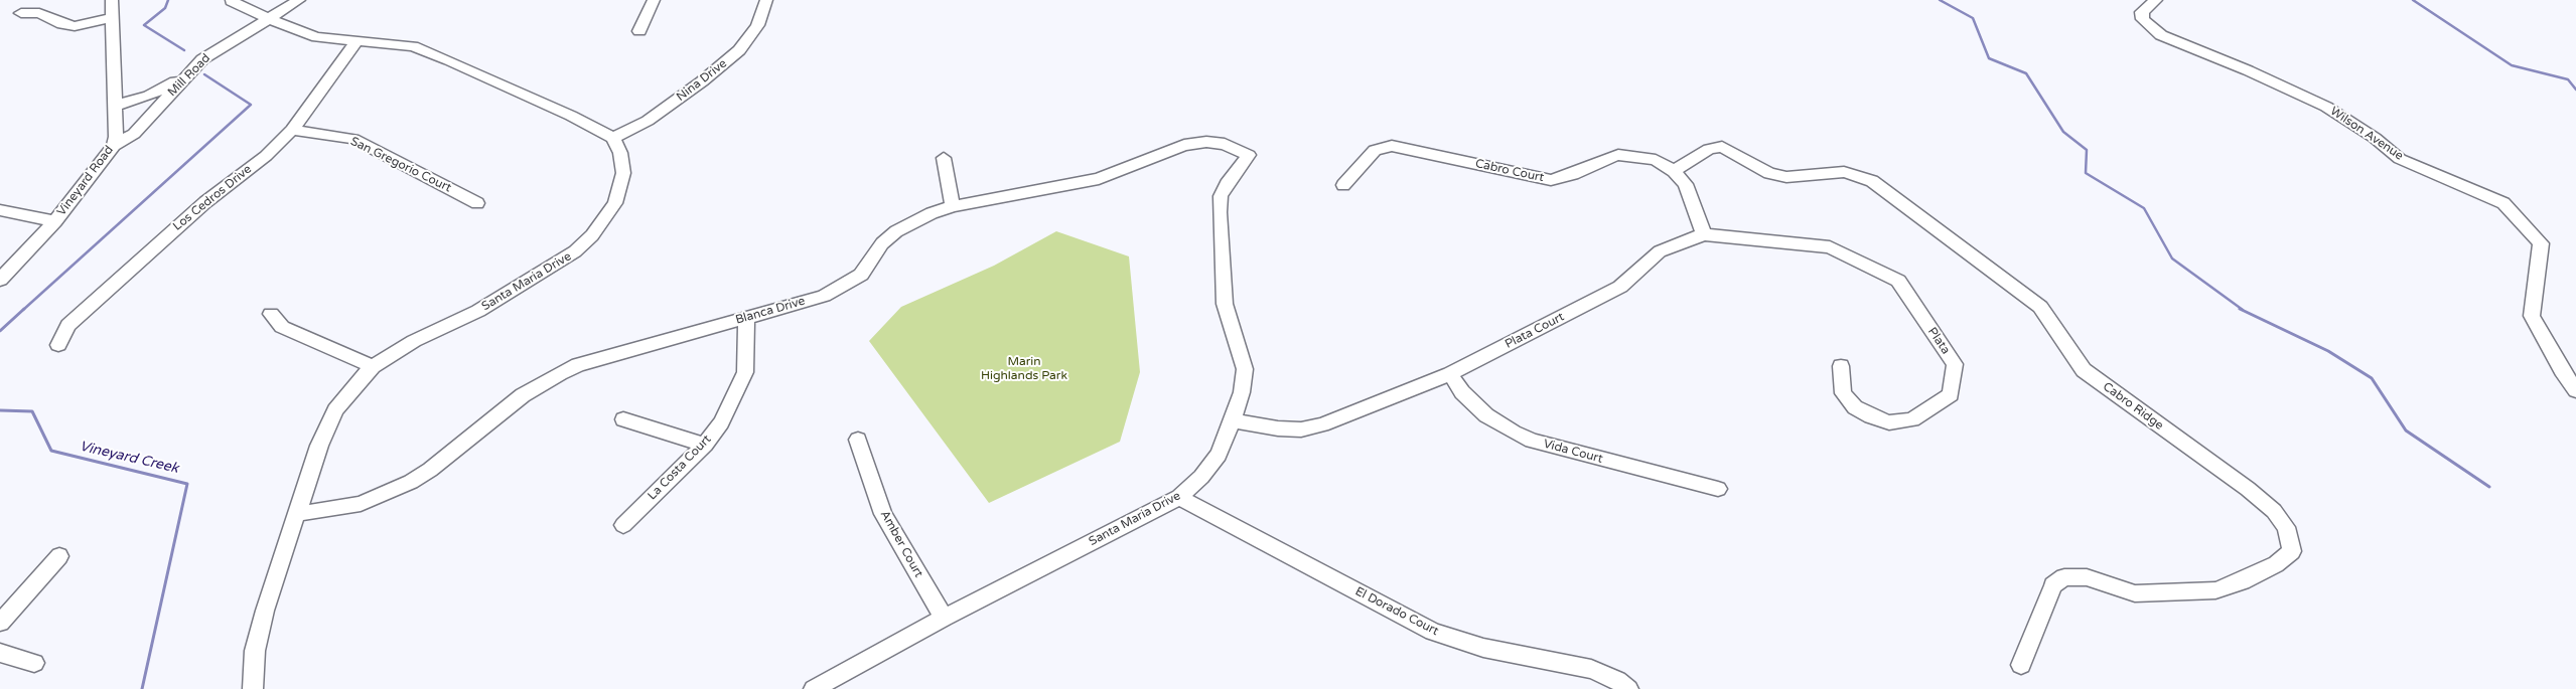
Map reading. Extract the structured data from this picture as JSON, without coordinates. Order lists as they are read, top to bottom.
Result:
{
  "streets": {
    "street": [
      "Mill Road",
      "Nina Drive",
      "Wilson Avenue",
      "San Gregorio Court",
      "Cabro Court",
      "Vineyard Road",
      "Los Cedros Drive",
      "Santa Maria Drive",
      "Blanca Drive",
      "Plata Court",
      "Plata",
      "Cabro Ridge",
      "Vida Court",
      "La Costa Court",
      "Amber Court",
      "El Dorado Court"
    ]
  },
  "crossings": [
    ["Mill Road", "Vineyard Road"],
    ["Nina Drive", "Santa Maria Drive"],
    ["San Gregorio Court", "Los Cedros Drive"],
    ["Cabro Court", "Plata Court"],
    ["Cabro Court", "Cabro Ridge"],
    ["Santa Maria Drive", "Blanca Drive"],
    ["Santa Maria Drive", "Plata Court"],
    ["Santa Maria Drive", "Amber Court"],
    ["Santa Maria Drive", "El Dorado Court"],
    ["Blanca Drive", "La Costa Court"],
    ["Plata Court", "Plata"],
    ["Plata Court", "Vida Court"]
  ],
  "water": ["Vineyard Creek"],
  "parks": ["Marin Highlands Park"]
}
